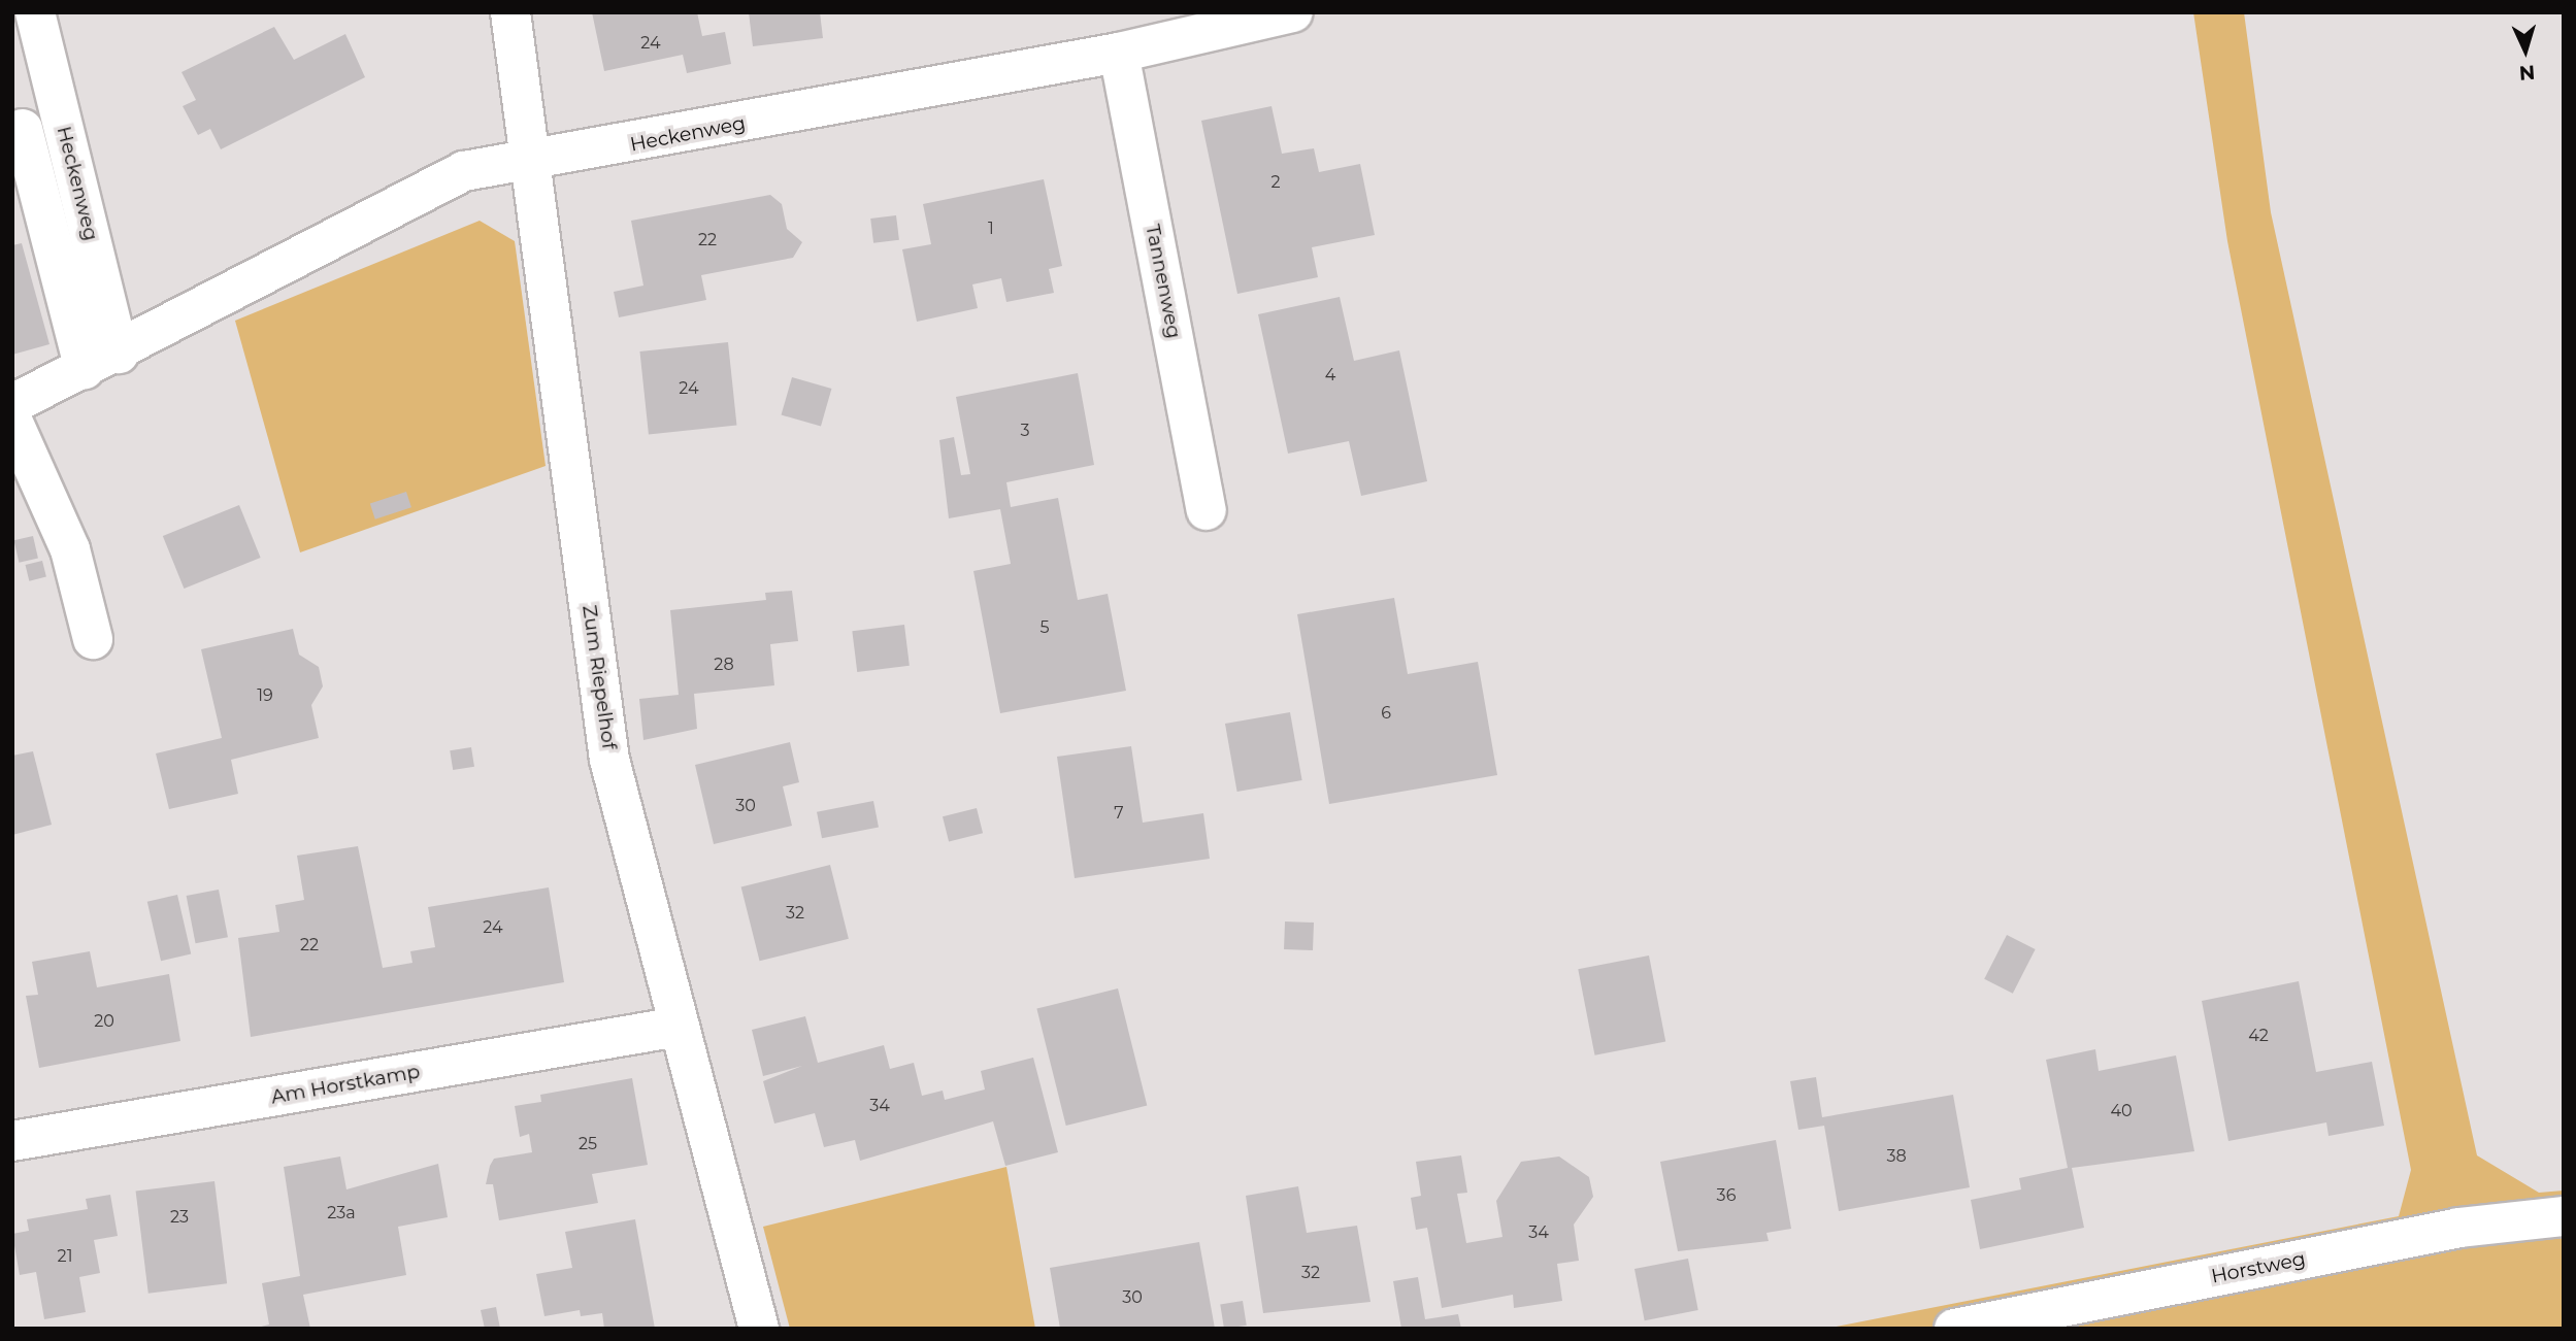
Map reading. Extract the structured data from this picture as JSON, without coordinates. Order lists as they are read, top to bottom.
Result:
{
  "streets": {
    "street": [
      "Heckenweg",
      "Tannenweg",
      "Zum Riepelhof",
      "Am Horstkamp",
      "Horstweg"
    ]
  },
  "crossings": [
    ["Heckenweg", "Tannenweg"],
    ["Heckenweg", "Zum Riepelhof"],
    ["Zum Riepelhof", "Am Horstkamp"]
  ],
  "house_numbers": [
    "24",
    "2",
    "1",
    "22",
    "4",
    "24",
    "3",
    "5",
    "28",
    "19",
    "6",
    "30",
    "7",
    "32",
    "24",
    "22",
    "20",
    "42",
    "34",
    "40",
    "25",
    "38",
    "36",
    "23a",
    "23",
    "34",
    "21",
    "32",
    "30"
  ],
  "north": "bottom"
}
